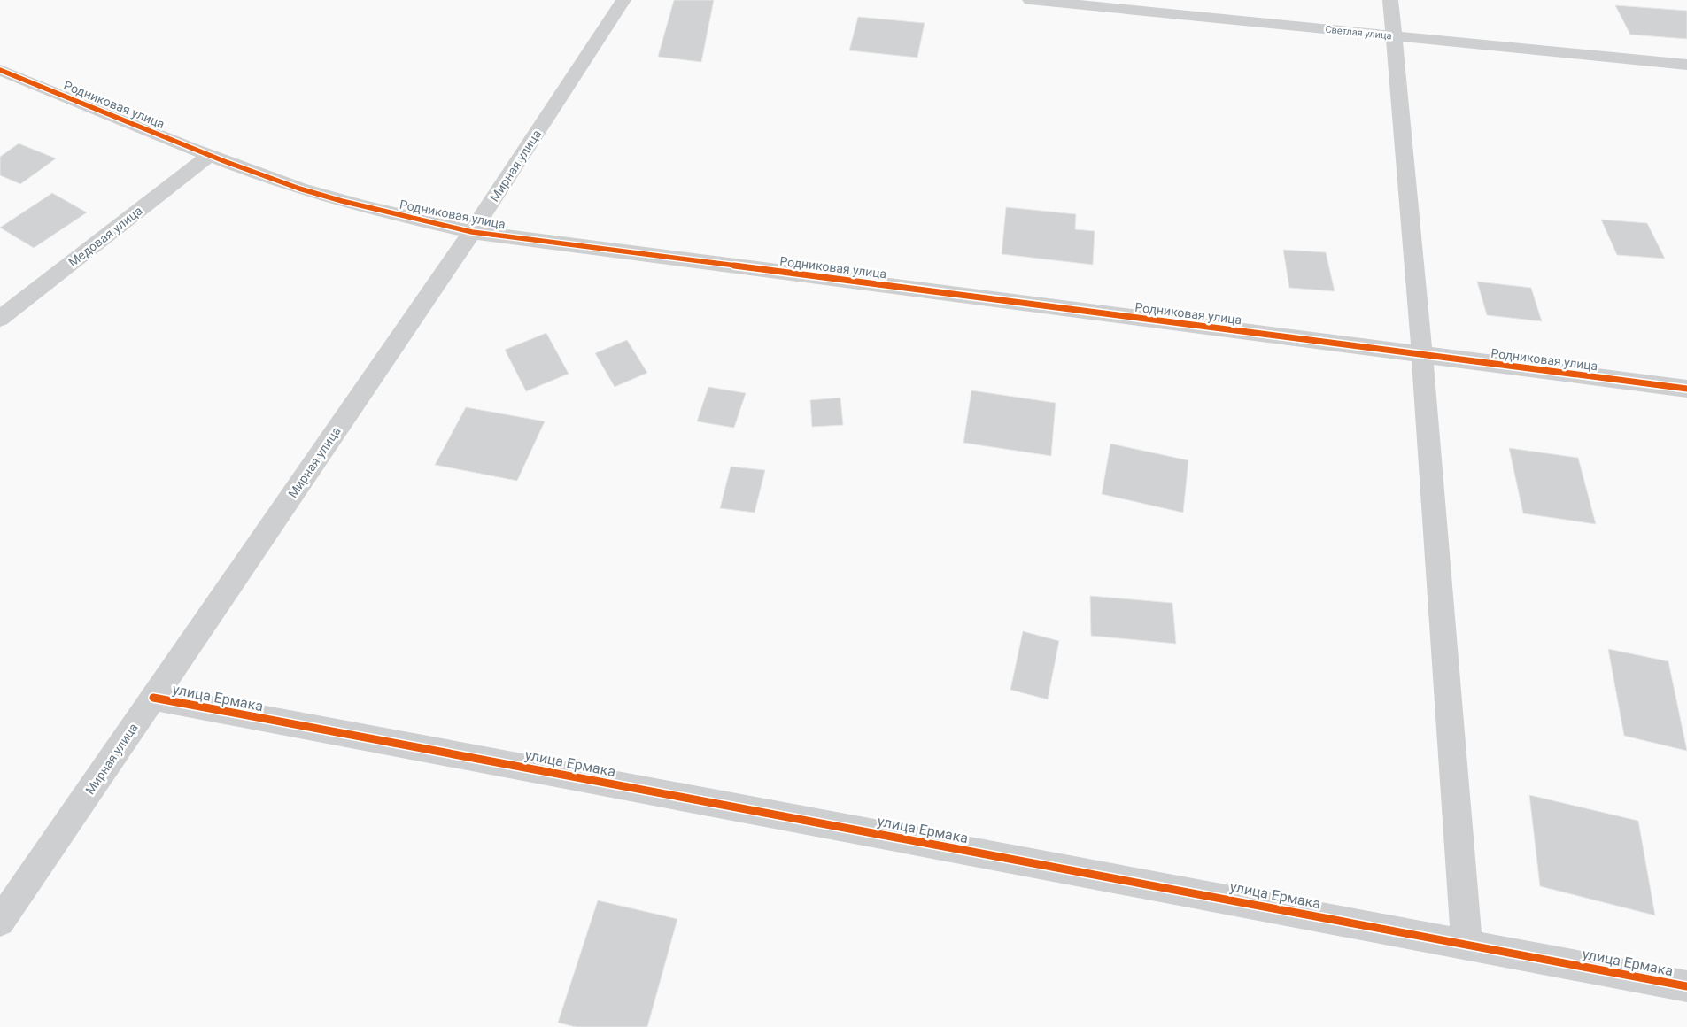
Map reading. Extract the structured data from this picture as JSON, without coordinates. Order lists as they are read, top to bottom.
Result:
{
  "streets": {
    "street": [
      "Светлая улица",
      "Родниковая улица",
      "Мирная улица",
      "Медовая улица",
      "улица Ермака"
    ]
  },
  "crossings": [
    ["Родниковая улица", "Мирная улица"],
    ["Родниковая улица", "Медовая улица"],
    ["Мирная улица", "улица Ермака"]
  ]
}
